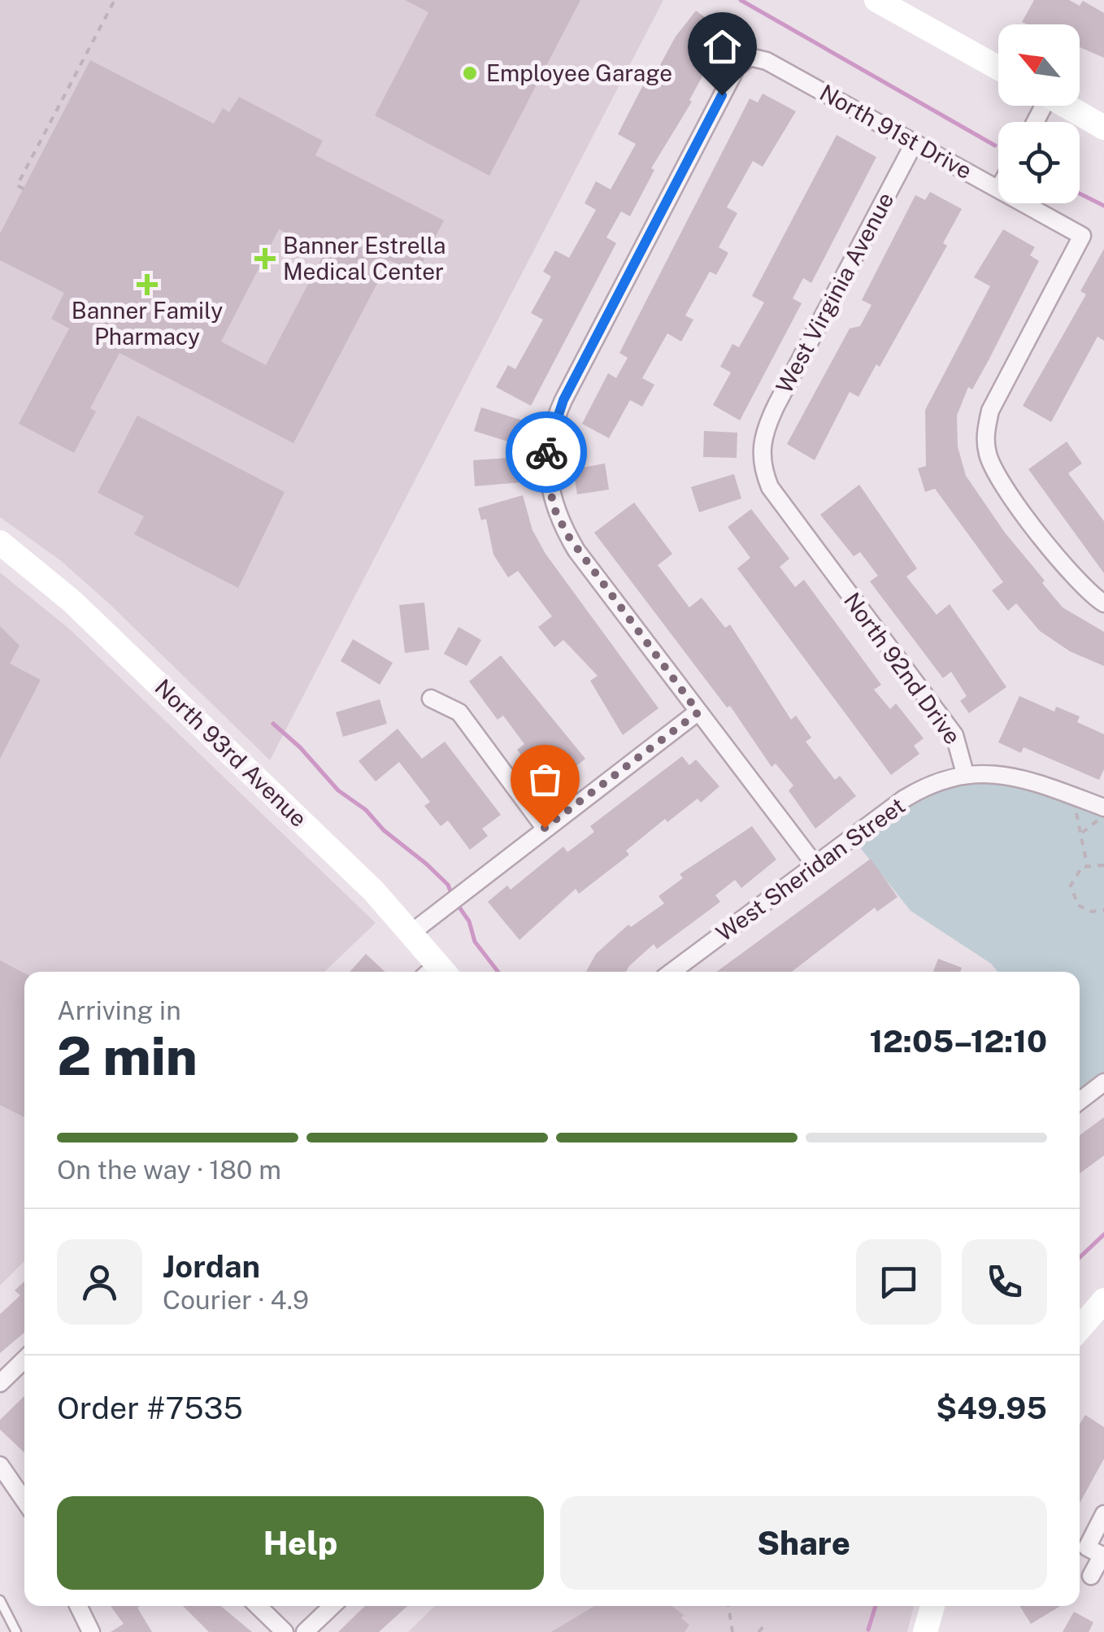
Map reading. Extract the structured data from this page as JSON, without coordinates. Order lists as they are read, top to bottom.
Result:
{
  "streets": {
    "street": [
      "North 91st Drive",
      "West Virginia Avenue",
      "North 92nd Drive",
      "North 93rd Avenue",
      "West Sheridan Street"
    ]
  },
  "crossings": [
    ["North 91st Drive", "West Virginia Avenue"],
    ["West Virginia Avenue", "North 92nd Drive"],
    ["North 92nd Drive", "West Sheridan Street"]
  ],
  "places": {
    "other": ["Employee Garage"],
    "health": ["Banner Estrella Medical Center", "Banner Family Pharmacy"]
  },
  "north": "top left",
  "page": {
    "heading": ["2 min", "Arriving in", "12:05–12:10"],
    "panel": [
      "Jordan",
      "Courier · 4.9",
      "Order #7535",
      "$49.95"
    ],
    "bar": "On the way · 180 m",
    "buttons": ["Help", "Share"]
  }
}
